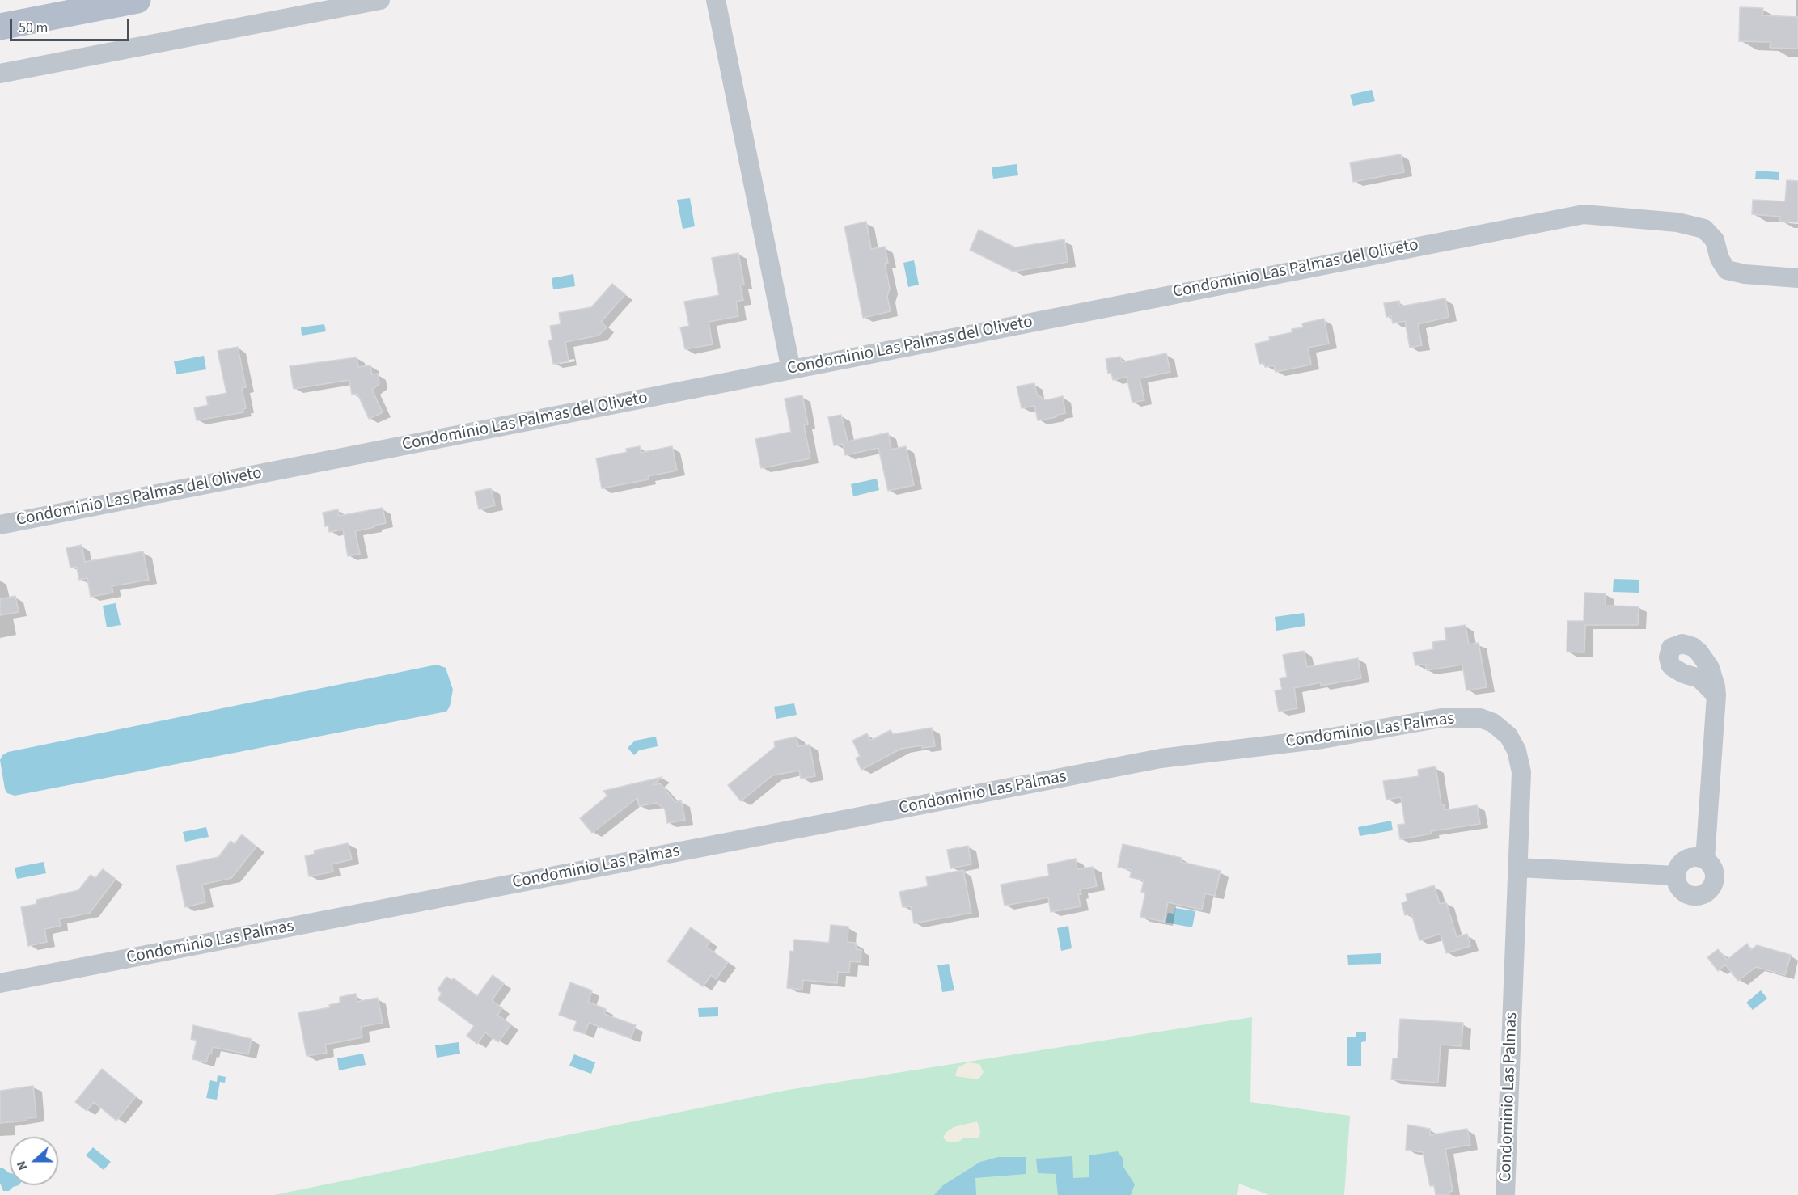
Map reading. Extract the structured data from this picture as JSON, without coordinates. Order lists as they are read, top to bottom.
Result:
{
  "streets": {
    "street": ["Condominio Las Palmas del Oliveto", "Condominio Las Palmas"]
  },
  "scale_bar": "50 m",
  "north": "left"
}
